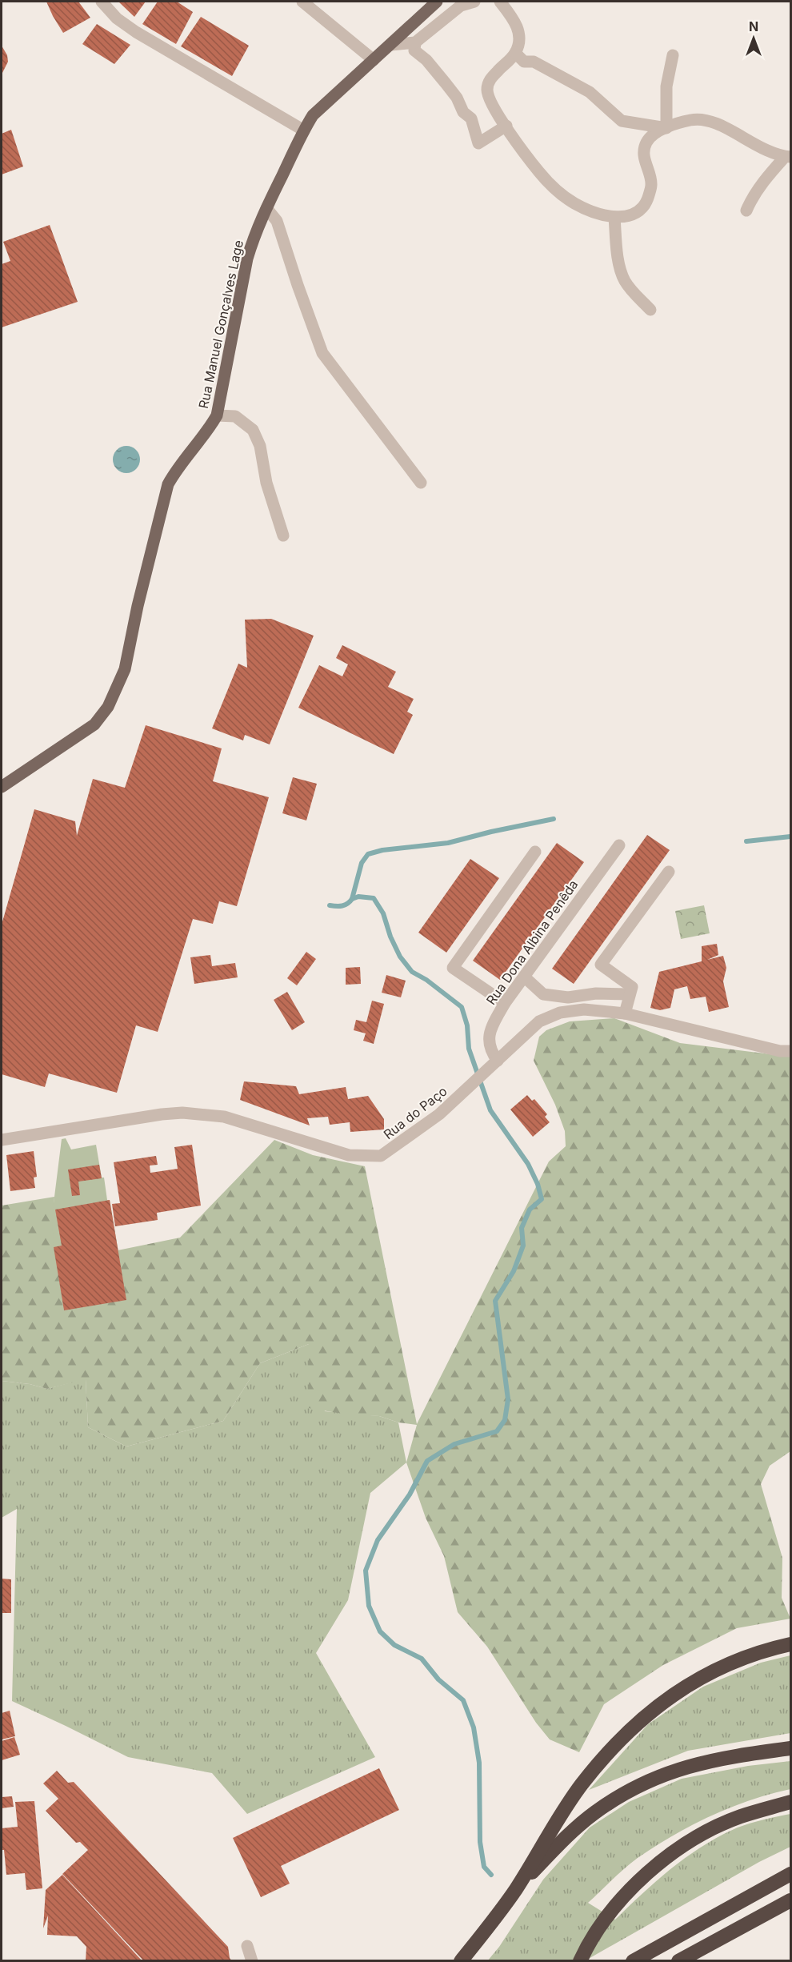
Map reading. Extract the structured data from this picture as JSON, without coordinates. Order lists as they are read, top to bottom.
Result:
{
  "streets": {
    "main road": ["Rua Manuel Gonçalves Lage"],
    "street": ["Rua Dona Albina Penêda", "Rua do Paço"]
  },
  "crossings": [
    ["Rua Dona Albina Penêda", "Rua do Paço"]
  ],
  "north": "top"
}
